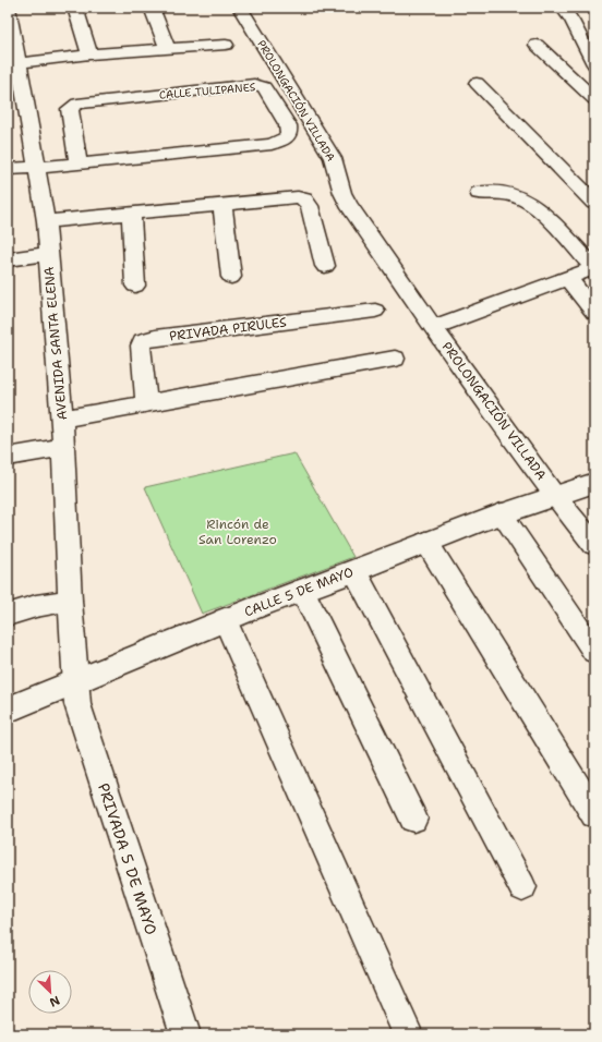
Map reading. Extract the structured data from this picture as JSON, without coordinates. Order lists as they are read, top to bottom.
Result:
{
  "streets": {
    "street": [
      "CALLE TULIPANES",
      "PROLONGACIÓN VILLADA",
      "PRIVADA PIRULES",
      "AVENIDA SANTA ELENA",
      "CALLE 5 DE MAYO",
      "PRIVADA 5 DE MAYO"
    ]
  },
  "crossings": [
    ["CALLE TULIPANES", "AVENIDA SANTA ELENA"],
    ["PROLONGACIÓN VILLADA", "CALLE 5 DE MAYO"],
    ["AVENIDA SANTA ELENA", "CALLE 5 DE MAYO"],
    ["AVENIDA SANTA ELENA", "PRIVADA 5 DE MAYO"],
    ["CALLE 5 DE MAYO", "PRIVADA 5 DE MAYO"]
  ],
  "parks": ["Rincón de San Lorenzo"],
  "north": "bottom right"
}
